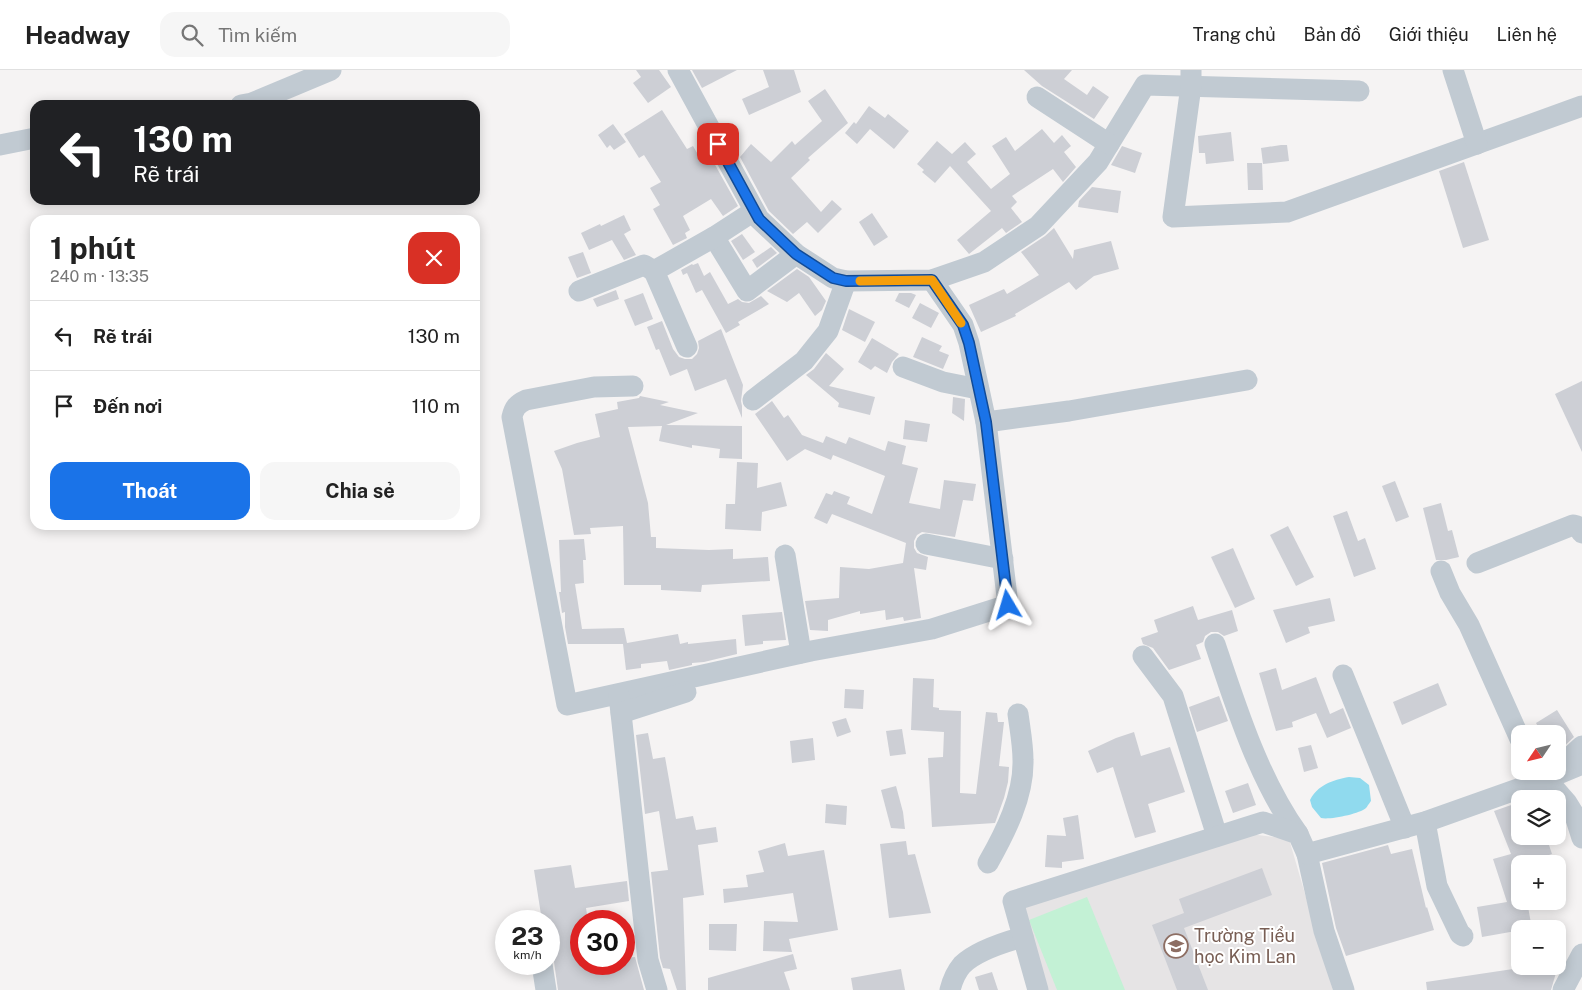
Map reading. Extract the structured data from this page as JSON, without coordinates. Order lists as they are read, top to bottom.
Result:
{
  "places": {
    "school or university": ["Trường Tiểu học Kim Lan"]
  },
  "north": "bottom left",
  "page": {
    "header": "Headway",
    "search": "Tìm kiếm",
    "nav": [
      "Trang chủ",
      "Bản đồ",
      "Giới thiệu",
      "Liên hệ"
    ],
    "turn": ["130 m", "Rẽ trái"],
    "heading": ["1 phút", "240 m · 13:35"],
    "list": [
      {
        "name": "Rẽ trái",
        "value": "130 m"
      },
      {
        "name": "Đến nơi",
        "value": "110 m"
      }
    ],
    "buttons": ["Thoát", "Chia sẻ"],
    "map_buttons": ["+", "−"],
    "speed": "23 km/h",
    "limit": "30"
  }
}
